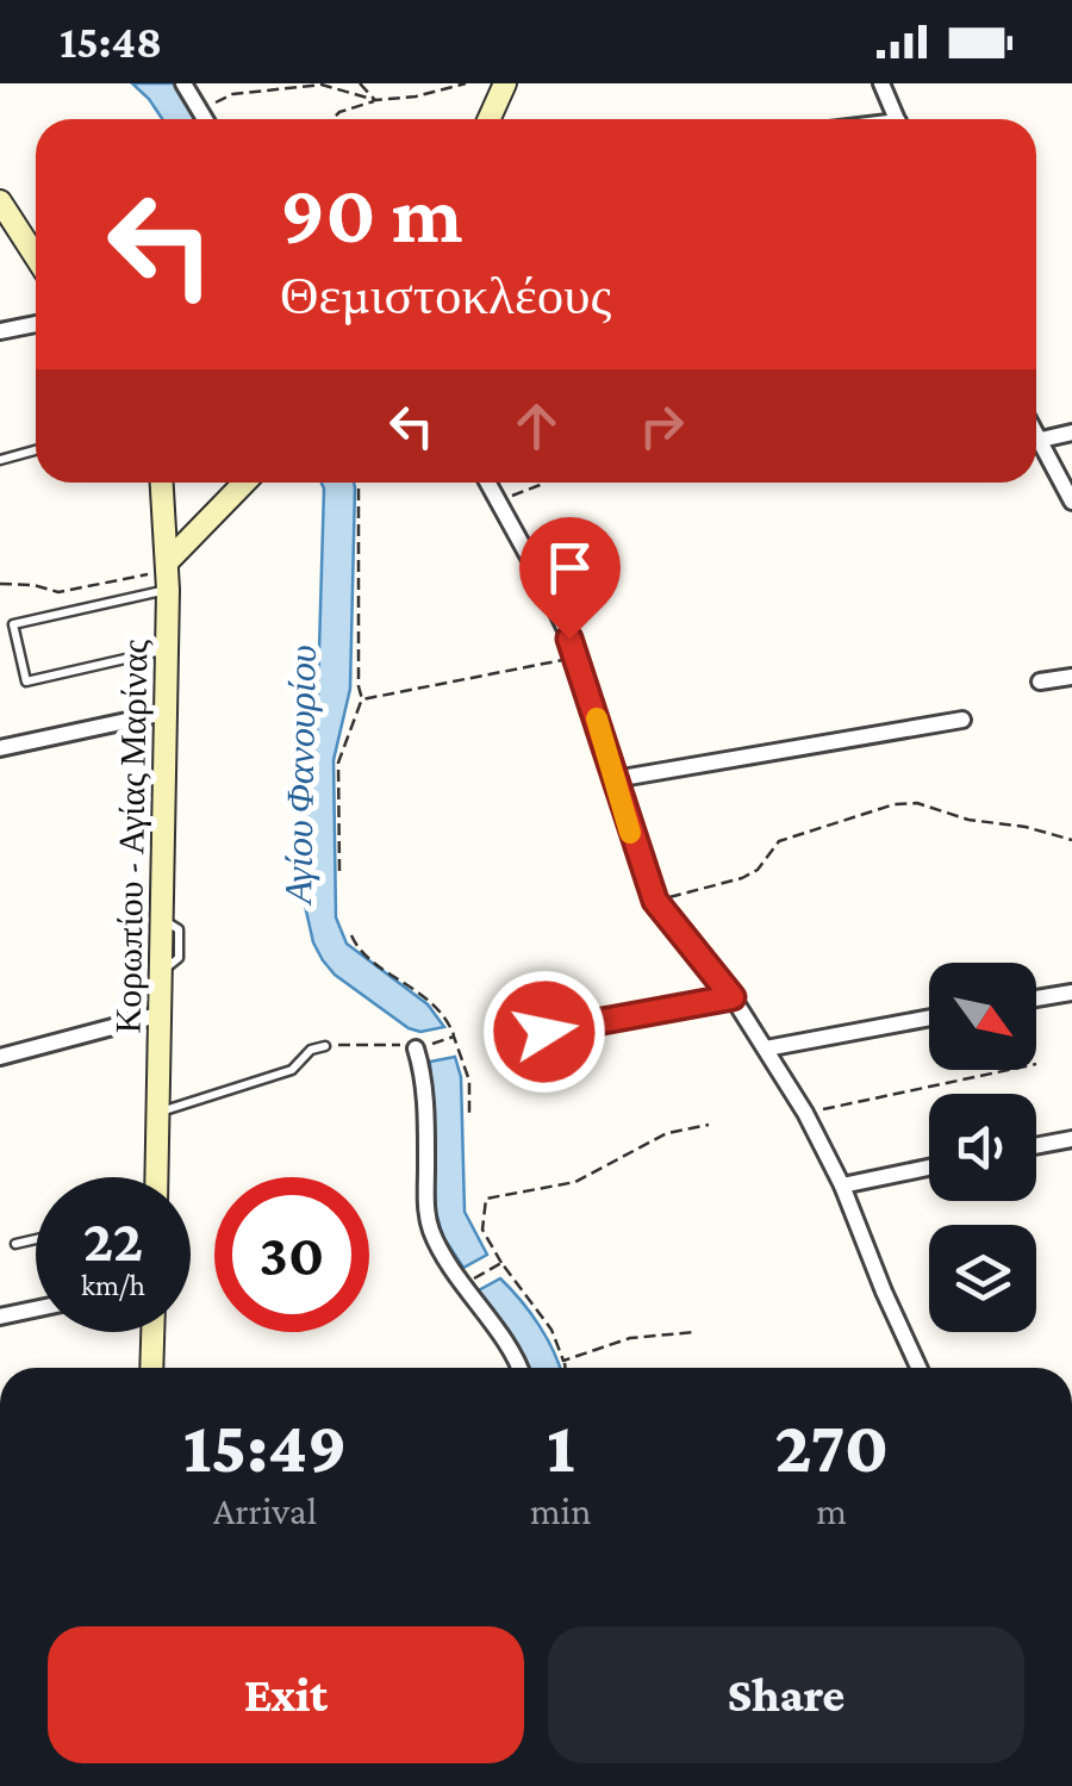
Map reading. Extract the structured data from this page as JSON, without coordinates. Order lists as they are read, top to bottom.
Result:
{
  "streets": {
    "main road": ["Κορωπίου - Αγίας Μαρίνας"]
  },
  "water": ["Αγίου Φανουρίου"],
  "north": "bottom right",
  "page": {
    "status": "15:48",
    "turn": ["90 m", "Θεμιστοκλέους"],
    "speed": "22 km/h",
    "limit": "30",
    "eta": [
      "15:49",
      "Arrival",
      "1",
      "min",
      "270",
      "m"
    ],
    "buttons": ["Exit", "Share"]
  }
}
